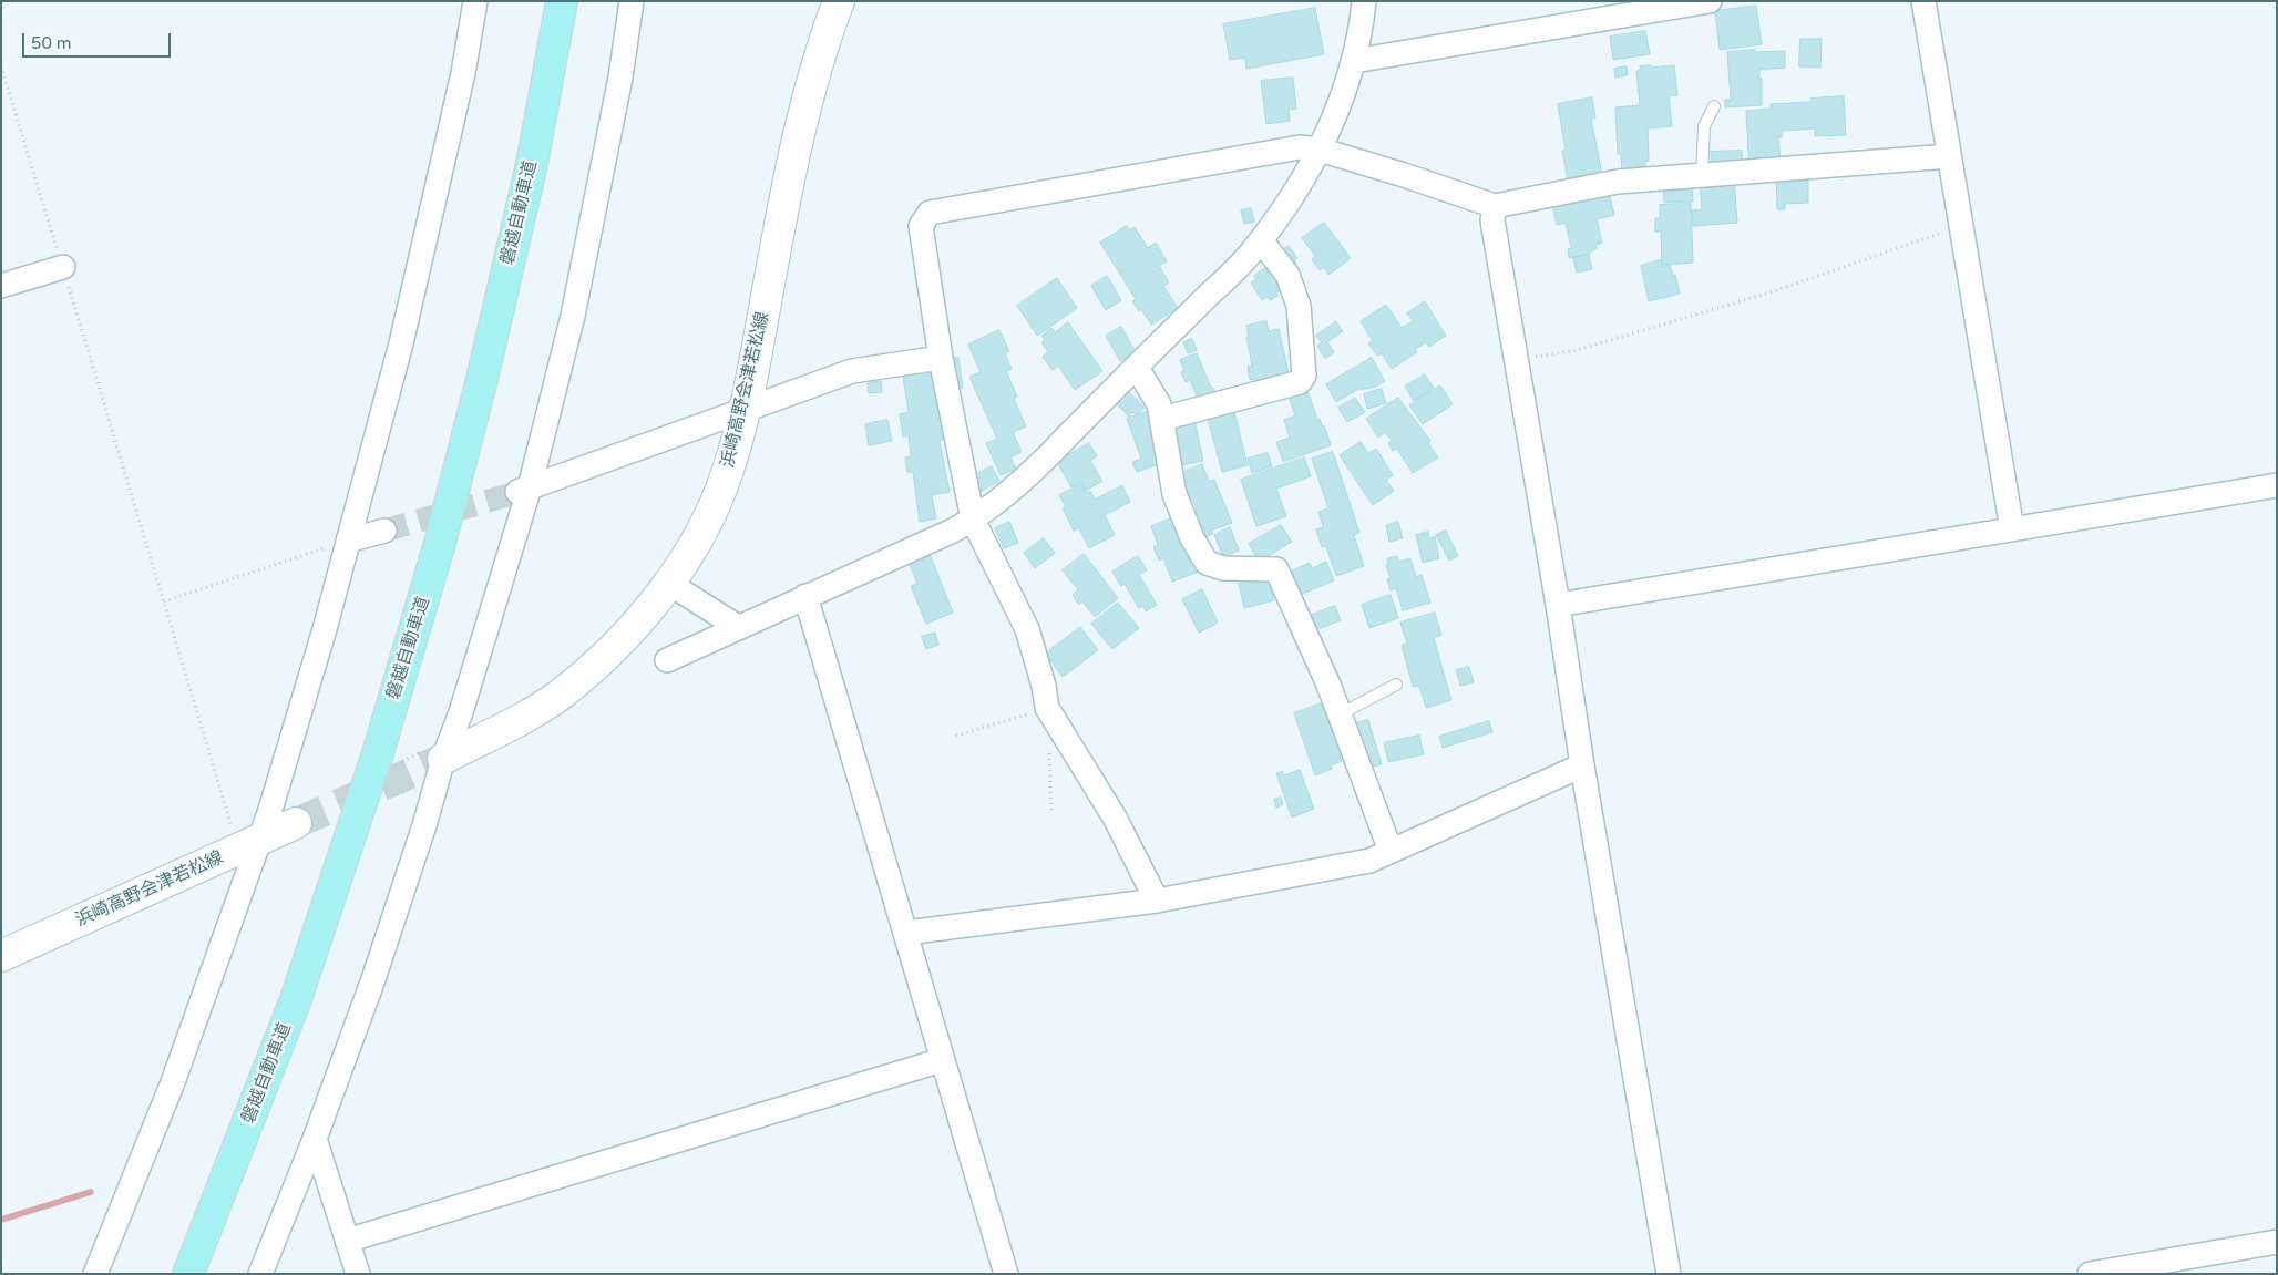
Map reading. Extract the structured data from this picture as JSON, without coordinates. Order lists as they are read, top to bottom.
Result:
{
  "streets": {
    "highway": ["磐越自動車道"],
    "main road": ["浜崎高野会津若松線"]
  },
  "scale_bar": "50 m"
}
